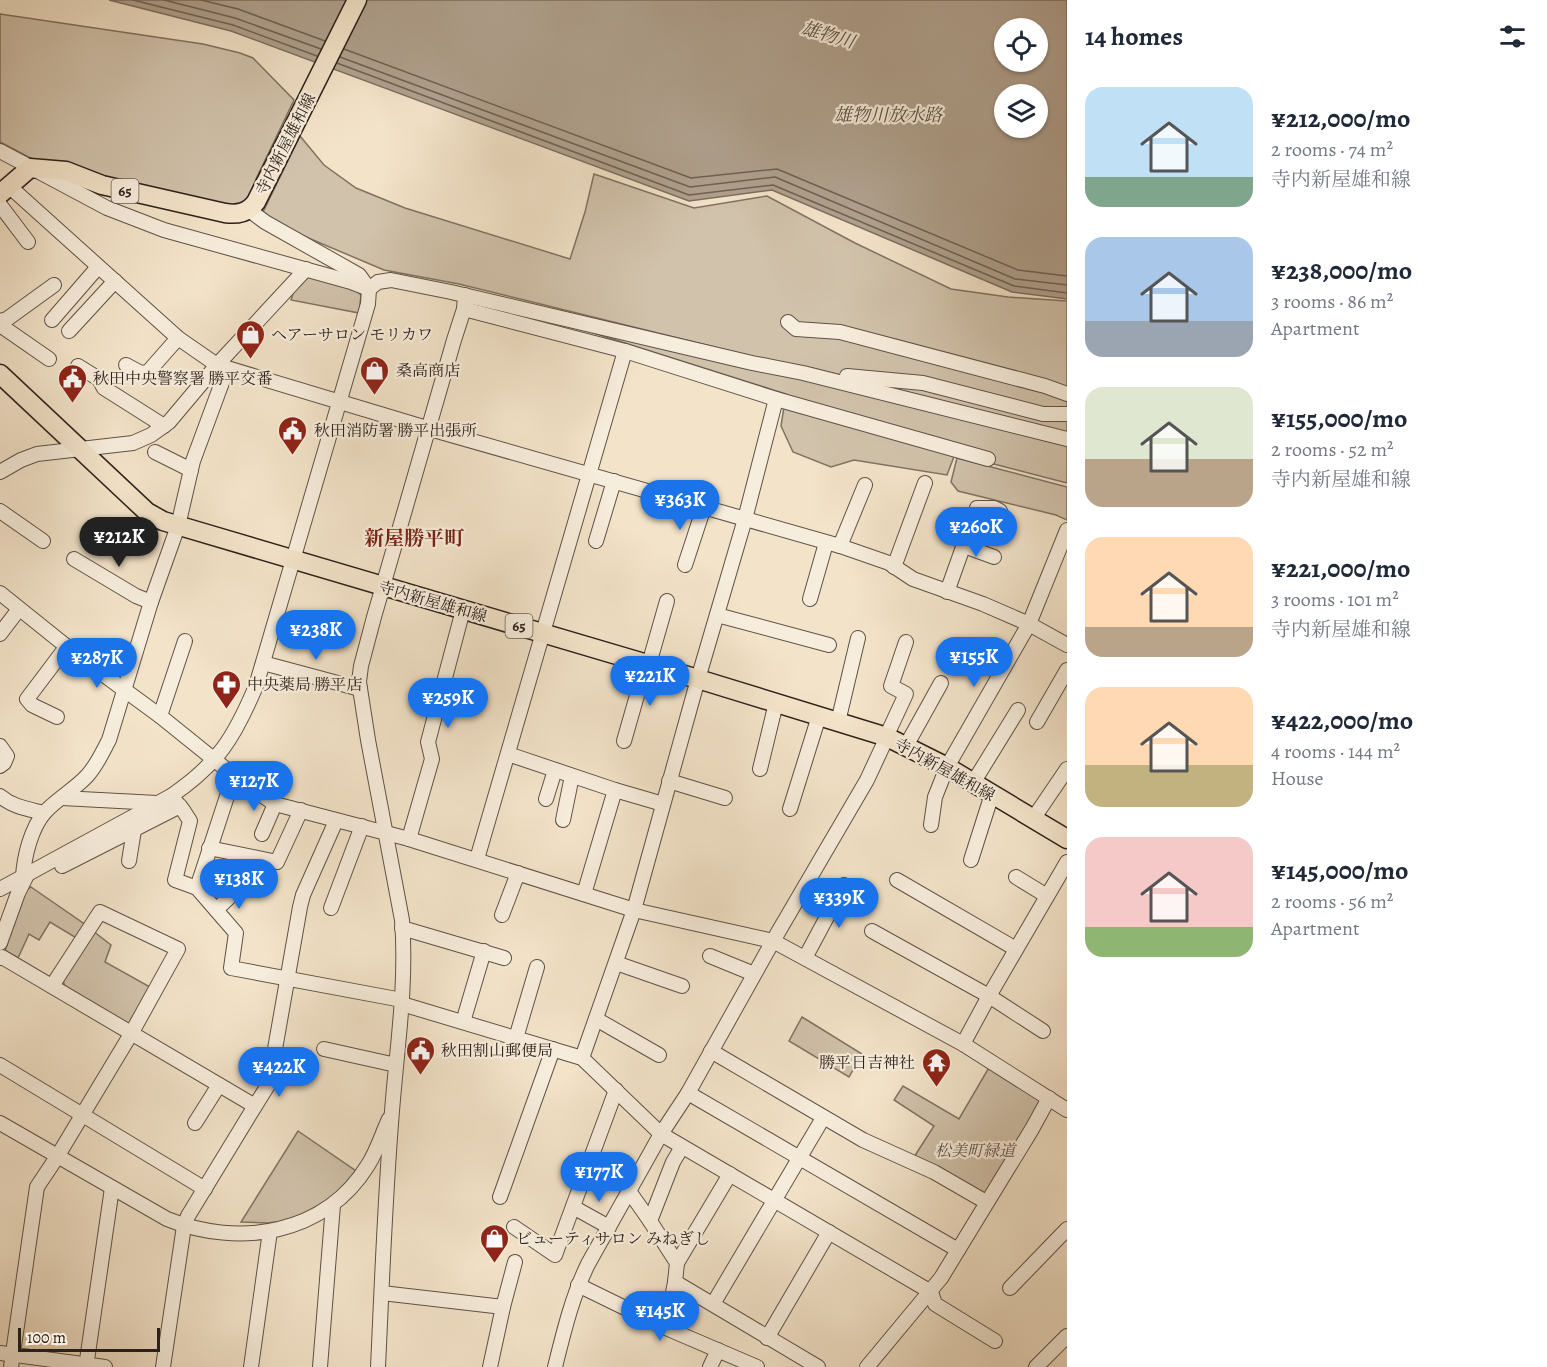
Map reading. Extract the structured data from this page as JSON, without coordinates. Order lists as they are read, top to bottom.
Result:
{
  "streets": {
    "main road": ["寺内新屋雄和線", "65"]
  },
  "districts": ["新屋勝平町"],
  "water": ["雄物川", "雄物川放水路"],
  "parks": ["松美町緑道"],
  "places": {
    "shop": ["ヘアーサロン モリカワ", "桑高商店", "ビューティサロン みねぎし"],
    "public building": ["秋田中央警察署 勝平交番", "秋田消防署 勝平出張所", "秋田割山郵便局"],
    "pharmacy": ["中央薬局 勝平店"],
    "temple": ["勝平日吉神社"]
  },
  "scale_bar": "100 m",
  "page": {
    "heading": "14 homes",
    "list": [
      {
        "name": "¥212,000/mo",
        "note": "2 rooms · 74 m² · 寺内新屋雄和線"
      },
      {
        "name": "¥238,000/mo",
        "note": "3 rooms · 86 m² · Apartment"
      },
      {
        "name": "¥155,000/mo",
        "note": "2 rooms · 52 m² · 寺内新屋雄和線"
      },
      {
        "name": "¥221,000/mo",
        "note": "3 rooms · 101 m² · 寺内新屋雄和線"
      },
      {
        "name": "¥422,000/mo",
        "note": "4 rooms · 144 m² · House"
      },
      {
        "name": "¥145,000/mo",
        "note": "2 rooms · 56 m² · Apartment"
      }
    ],
    "price": [
      "¥363K",
      "¥260K",
      "¥212K",
      "¥238K",
      "¥155K",
      "¥287K",
      "¥221K",
      "¥259K",
      "¥127K",
      "¥138K",
      "¥339K",
      "¥422K",
      "¥177K",
      "¥145K"
    ],
    "scale": "100 m"
  }
}
